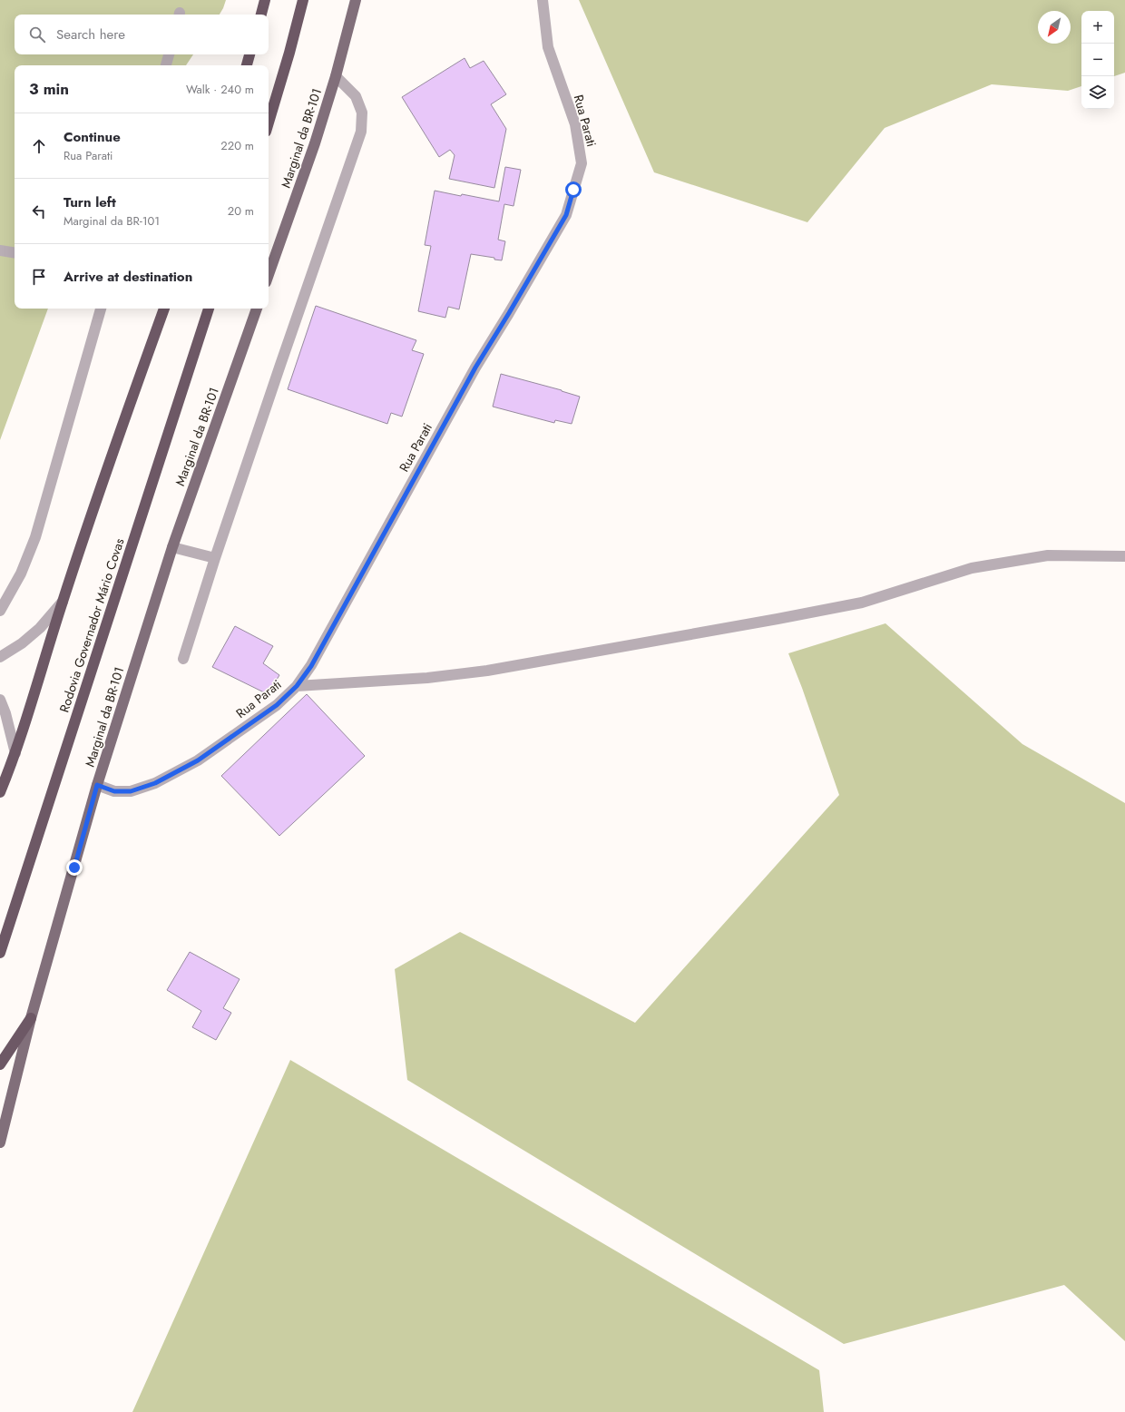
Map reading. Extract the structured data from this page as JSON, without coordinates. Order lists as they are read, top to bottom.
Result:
{
  "streets": {
    "highway": ["Rodovia Governador Mário Covas"],
    "main road": ["Marginal da BR-101"],
    "street": ["Rua Parati"]
  },
  "crossings": [
    ["Rua Parati", "Marginal da BR-101"]
  ],
  "north": "bottom left",
  "page": {
    "map_buttons": ["+", "−"],
    "search": "Search here",
    "heading": ["3 min", "Walk · 240 m"],
    "list": [
      ["Continue", "Rua Parati", "220 m"],
      ["Turn left", "Marginal da BR-101", "20 m"],
      "Arrive at destination"
    ]
  }
}
